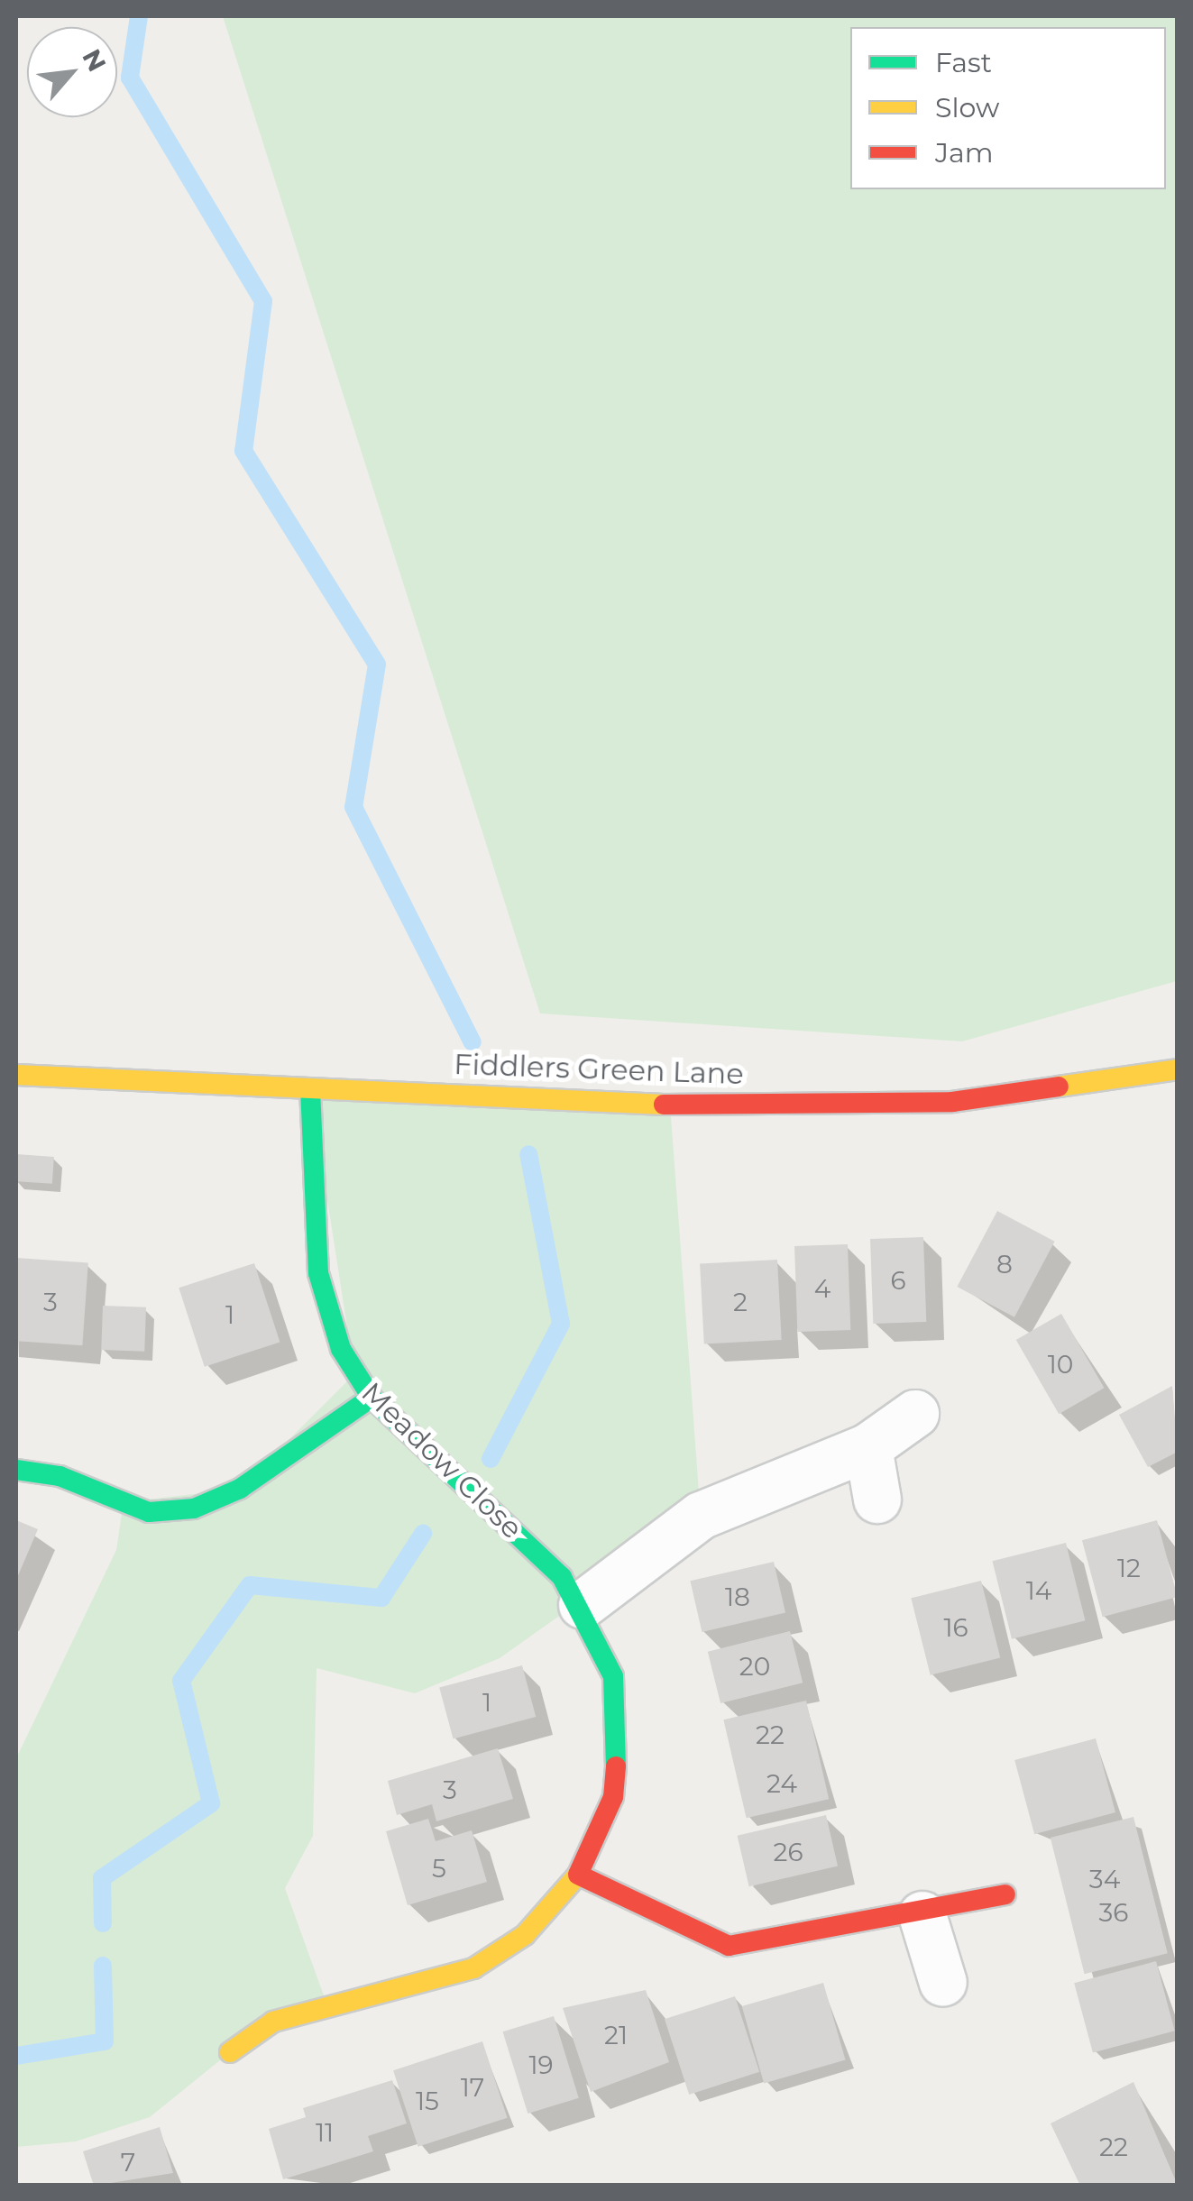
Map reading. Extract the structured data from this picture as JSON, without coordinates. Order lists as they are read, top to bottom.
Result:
{
  "streets": {
    "street": ["Fiddlers Green Lane", "Meadow Close"]
  },
  "crossings": [
    ["Fiddlers Green Lane", "Meadow Close"]
  ],
  "house_numbers": [
    "8",
    "6",
    "4",
    "3",
    "2",
    "1",
    "10",
    "12",
    "14",
    "18",
    "16",
    "20",
    "1",
    "22",
    "24",
    "3",
    "26",
    "5",
    "34",
    "36",
    "21",
    "19",
    "17",
    "15",
    "11",
    "22",
    "7"
  ],
  "legend": ["Fast", "Slow", "Jam"],
  "north": "top right"
}
